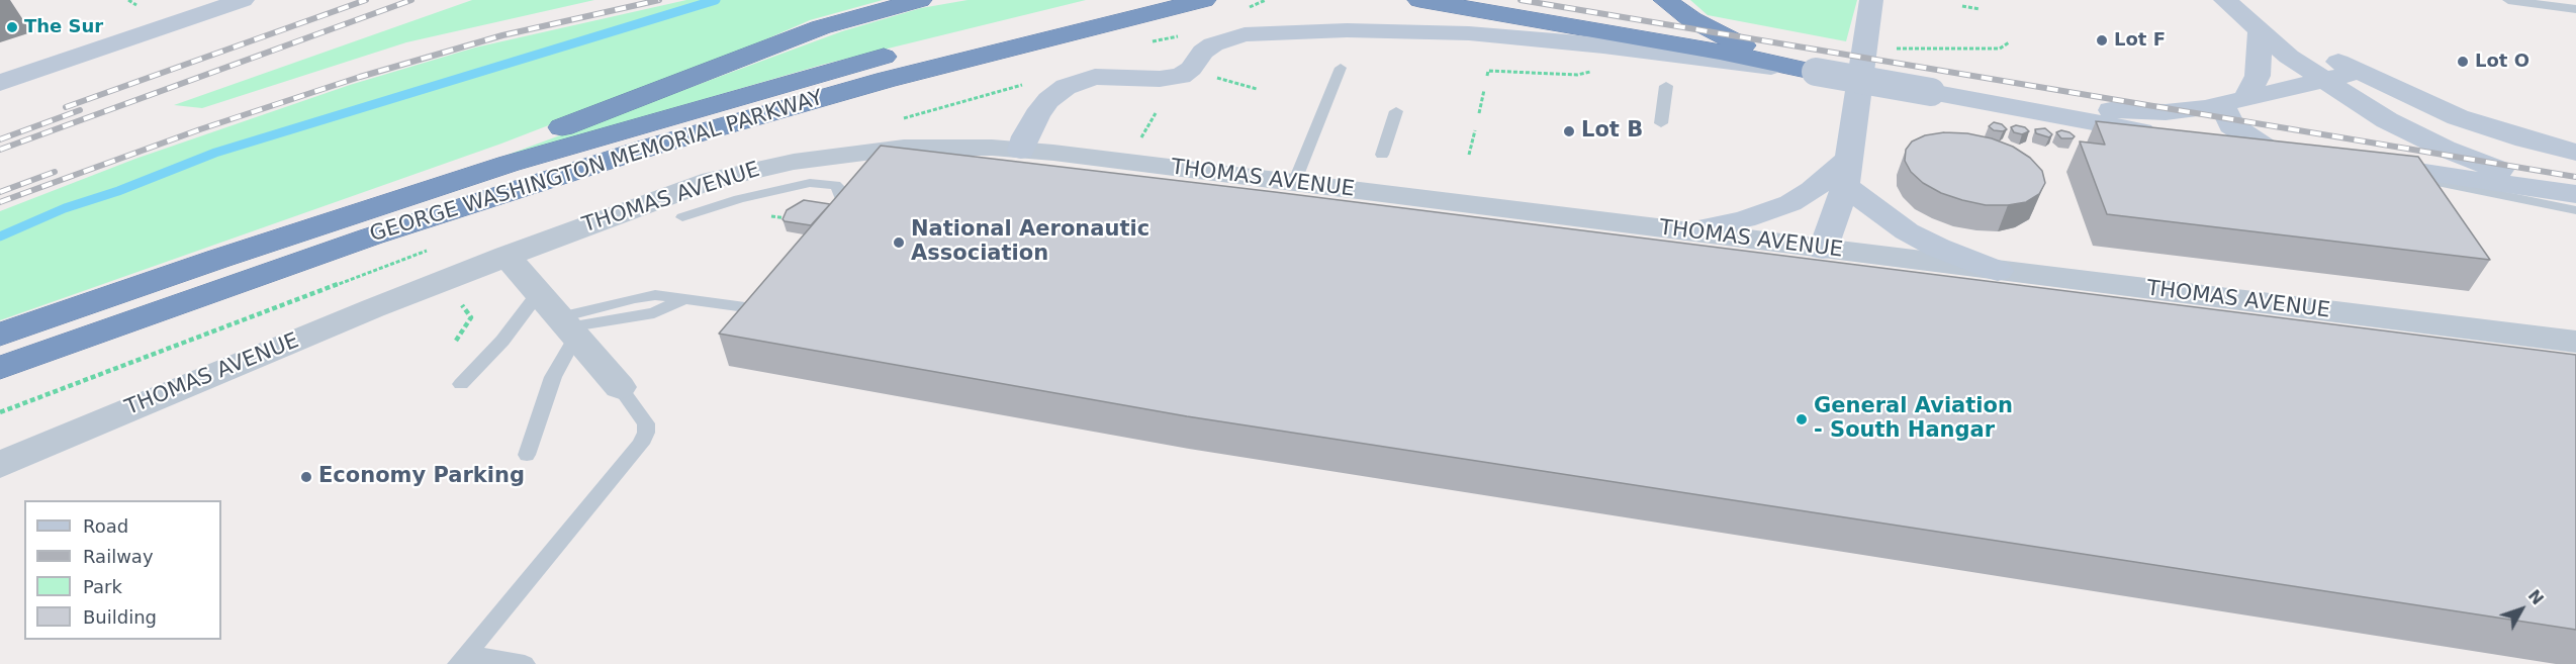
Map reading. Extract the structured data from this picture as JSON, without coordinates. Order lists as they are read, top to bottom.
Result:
{
  "streets": {
    "highway": ["GEORGE WASHINGTON MEMORIAL PARKWAY"],
    "street": ["THOMAS AVENUE"]
  },
  "places": [
    "The Sur",
    "Lot F",
    "Lot O",
    "Lot B",
    "National Aeronautic Association",
    "General Aviation - South Hangar",
    "Economy Parking"
  ],
  "legend": [
    "Road",
    "Railway",
    "Park",
    "Building"
  ],
  "north": "top right"
}
